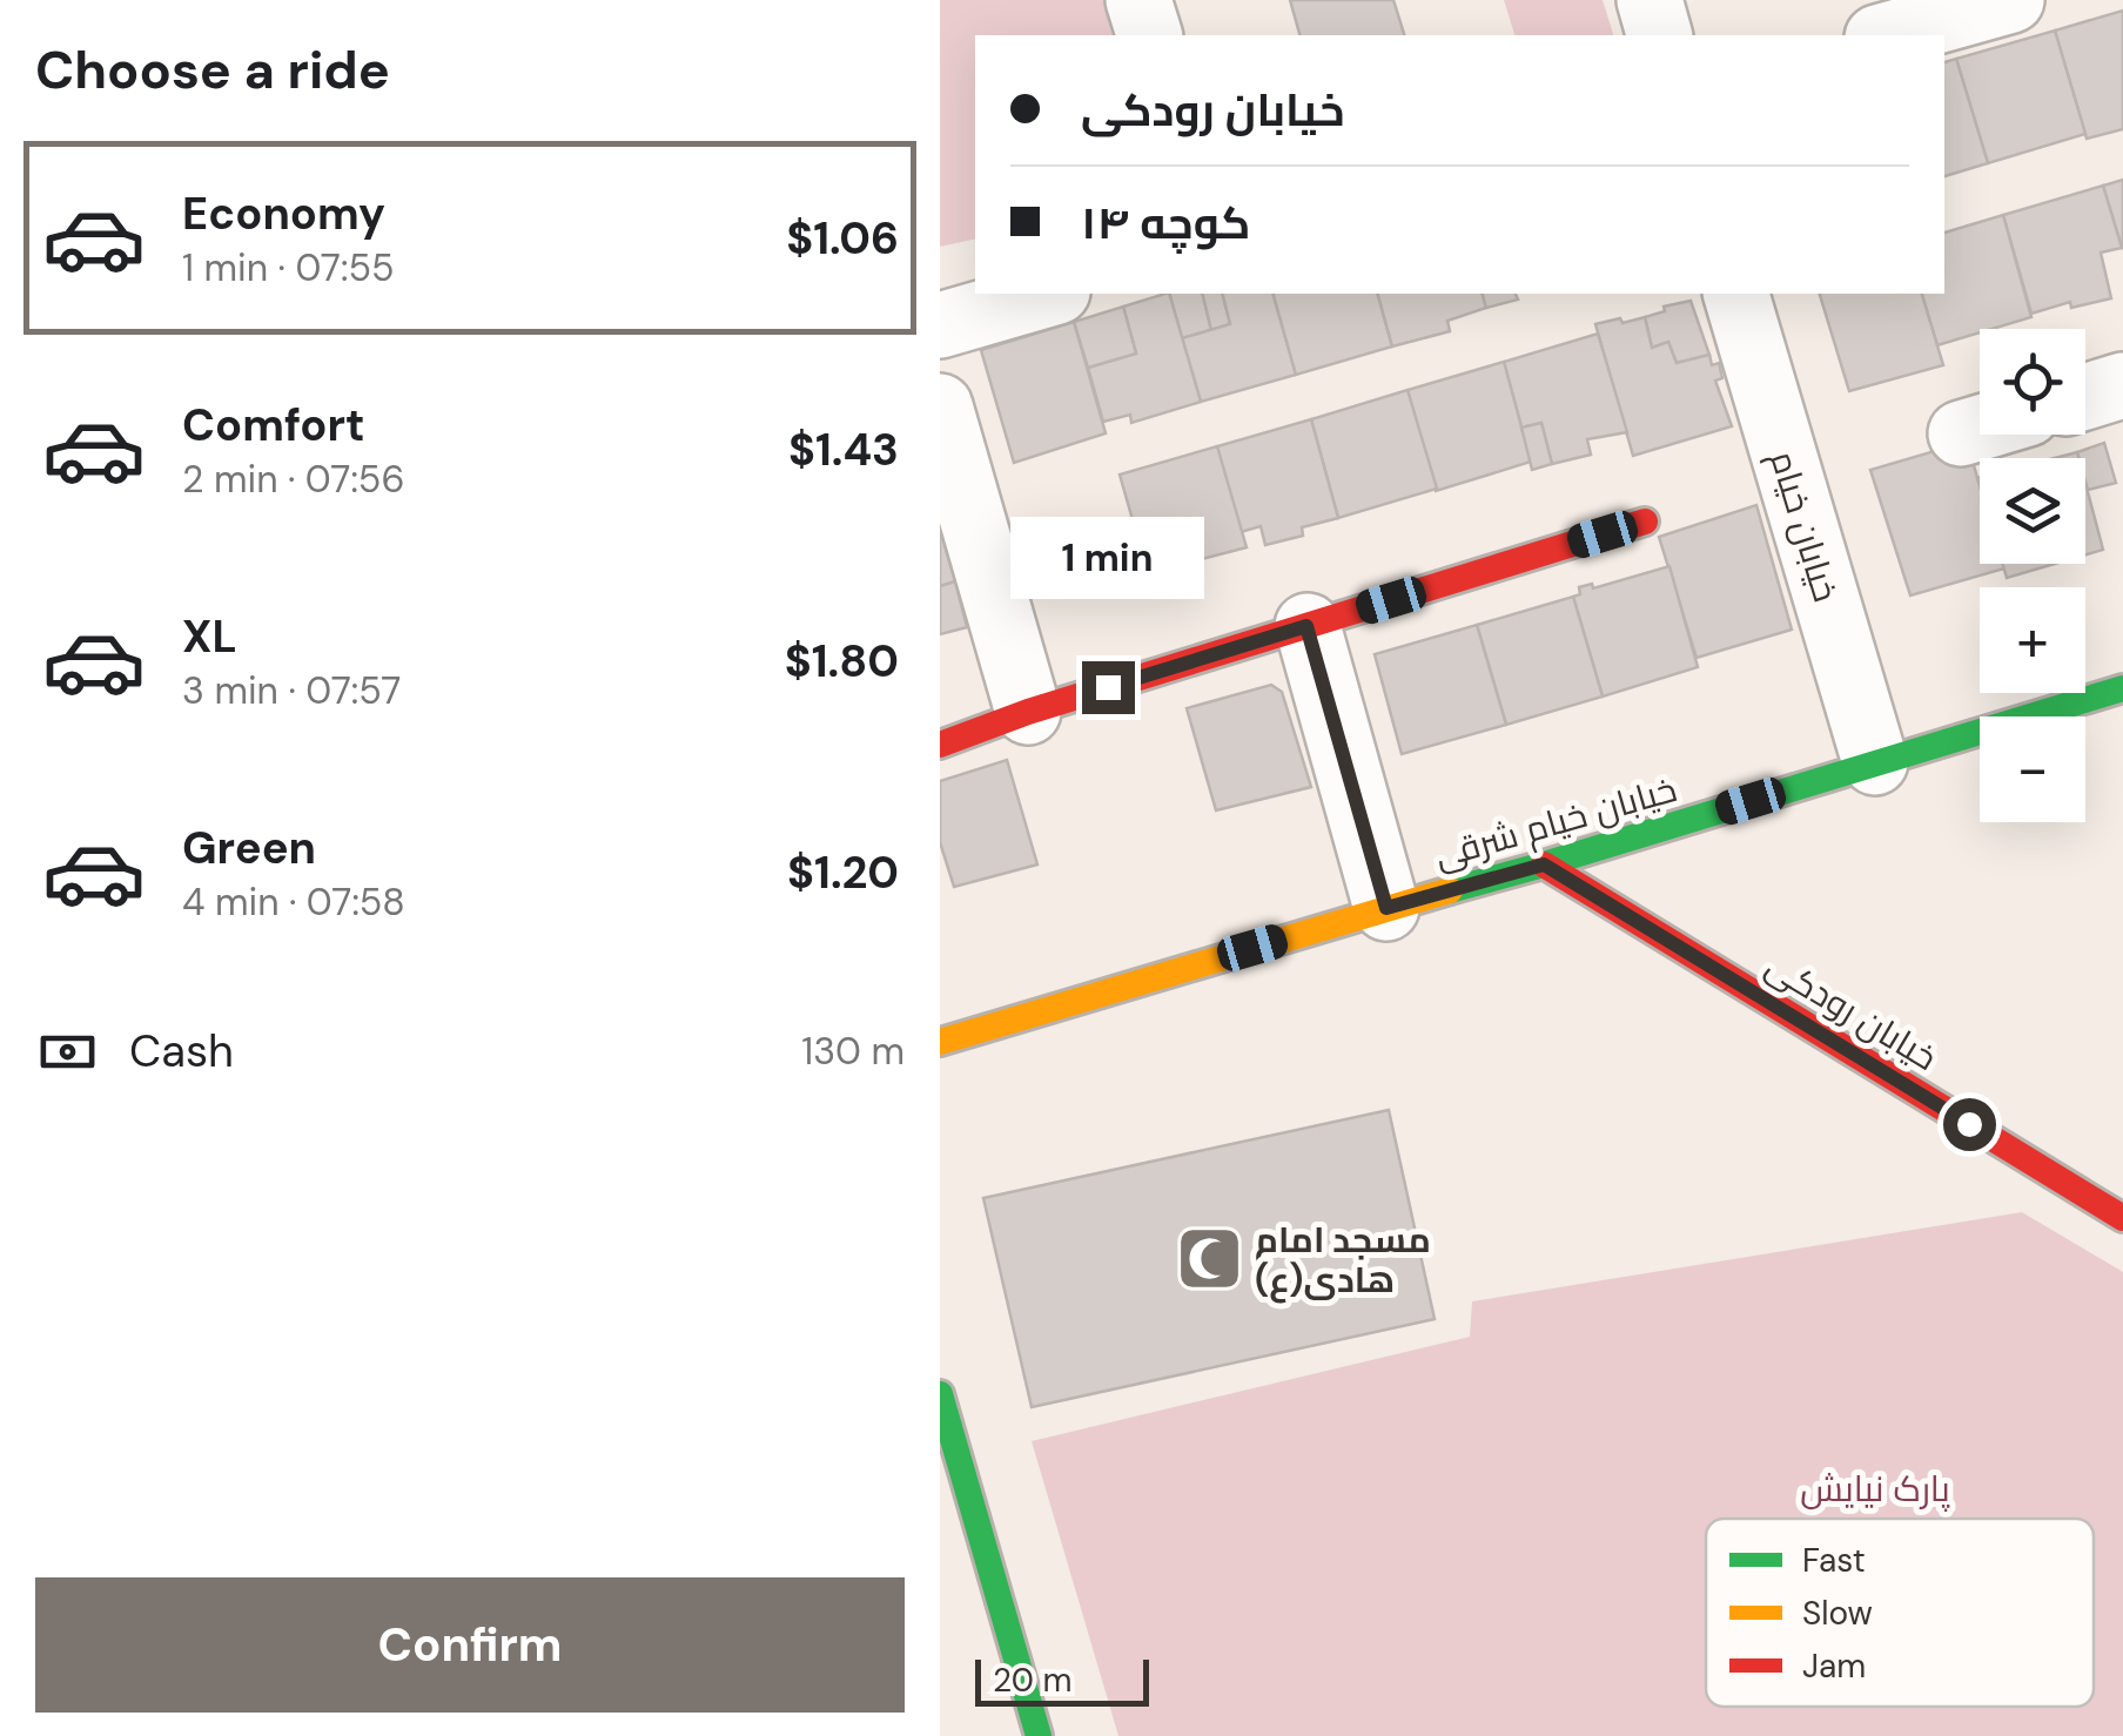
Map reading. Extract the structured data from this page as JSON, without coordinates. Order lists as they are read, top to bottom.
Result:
{
  "streets": {
    "street": ["خیابان خیام", "خیابان خیام شرقی", "خیابان رودکی"]
  },
  "crossings": [
    ["خیابان خیام", "خیابان خیام شرقی"],
    ["خیابان خیام شرقی", "خیابان رودکی"]
  ],
  "parks": ["پارک نیایش"],
  "places": {
    "mosque": ["مسجد امام هادی(ع)"]
  },
  "legend": ["Fast", "Slow", "Jam"],
  "scale_bar": "20 m",
  "page": {
    "heading": "Choose a ride",
    "banner": ["خیابان رودکی", "کوچه ۱۴"],
    "list": [
      {
        "name": "Economy",
        "note": "1 min · 07:55",
        "value": "$1.06"
      },
      {
        "name": "Comfort",
        "note": "2 min · 07:56",
        "value": "$1.43"
      },
      {
        "name": "XL",
        "note": "3 min · 07:57",
        "value": "$1.80"
      },
      {
        "name": "Green",
        "note": "4 min · 07:58",
        "value": "$1.20"
      }
    ],
    "map_buttons": ["+", "−"],
    "bubble": "1 min",
    "pay": ["Cash", "130 m"],
    "buttons": "Confirm",
    "scale": "20 m"
  }
}
